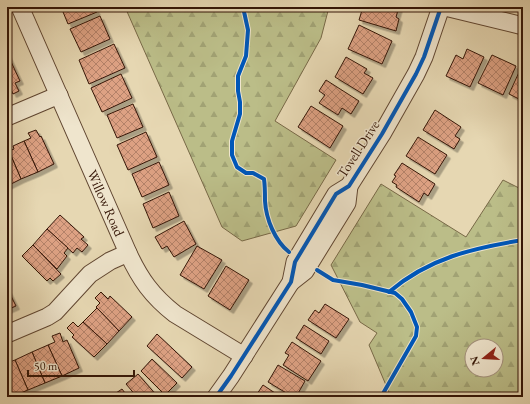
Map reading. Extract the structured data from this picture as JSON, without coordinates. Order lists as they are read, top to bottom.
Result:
{
  "streets": {
    "street": ["Tovell Drive", "Willow Road"]
  },
  "crossings": [
    ["Tovell Drive", "Willow Road"]
  ],
  "scale_bar": "50 m",
  "north": "left"
}
